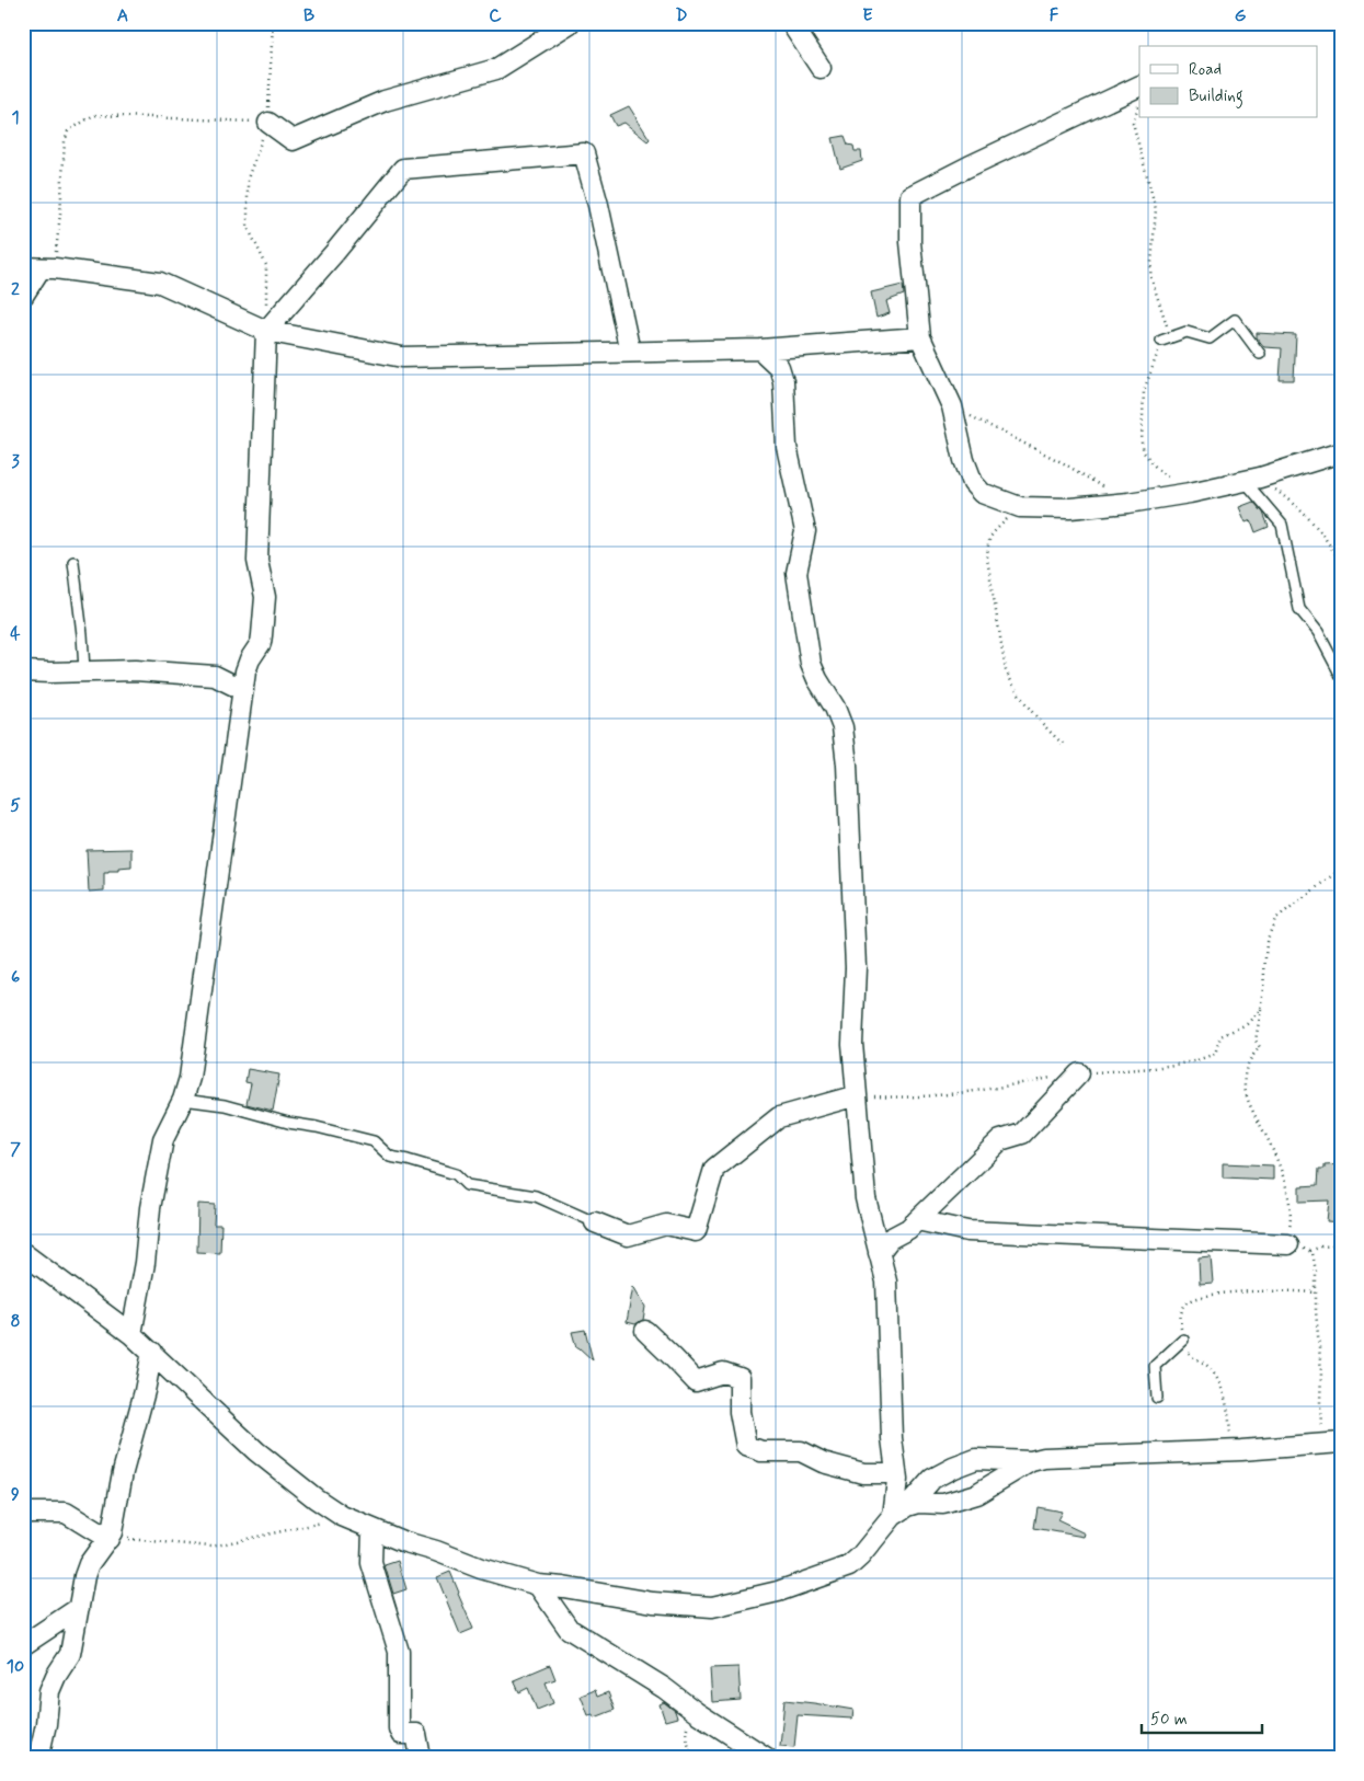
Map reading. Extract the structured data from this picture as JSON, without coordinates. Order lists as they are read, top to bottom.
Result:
{
  "legend": ["Road", "Building"],
  "scale_bar": "50 m",
  "grid": {
    "columns": [
      "A",
      "B",
      "C",
      "D",
      "E",
      "F",
      "G"
    ],
    "rows": [
      "1",
      "2",
      "3",
      "4",
      "5",
      "6",
      "7",
      "8",
      "9",
      "10"
    ]
  }
}
